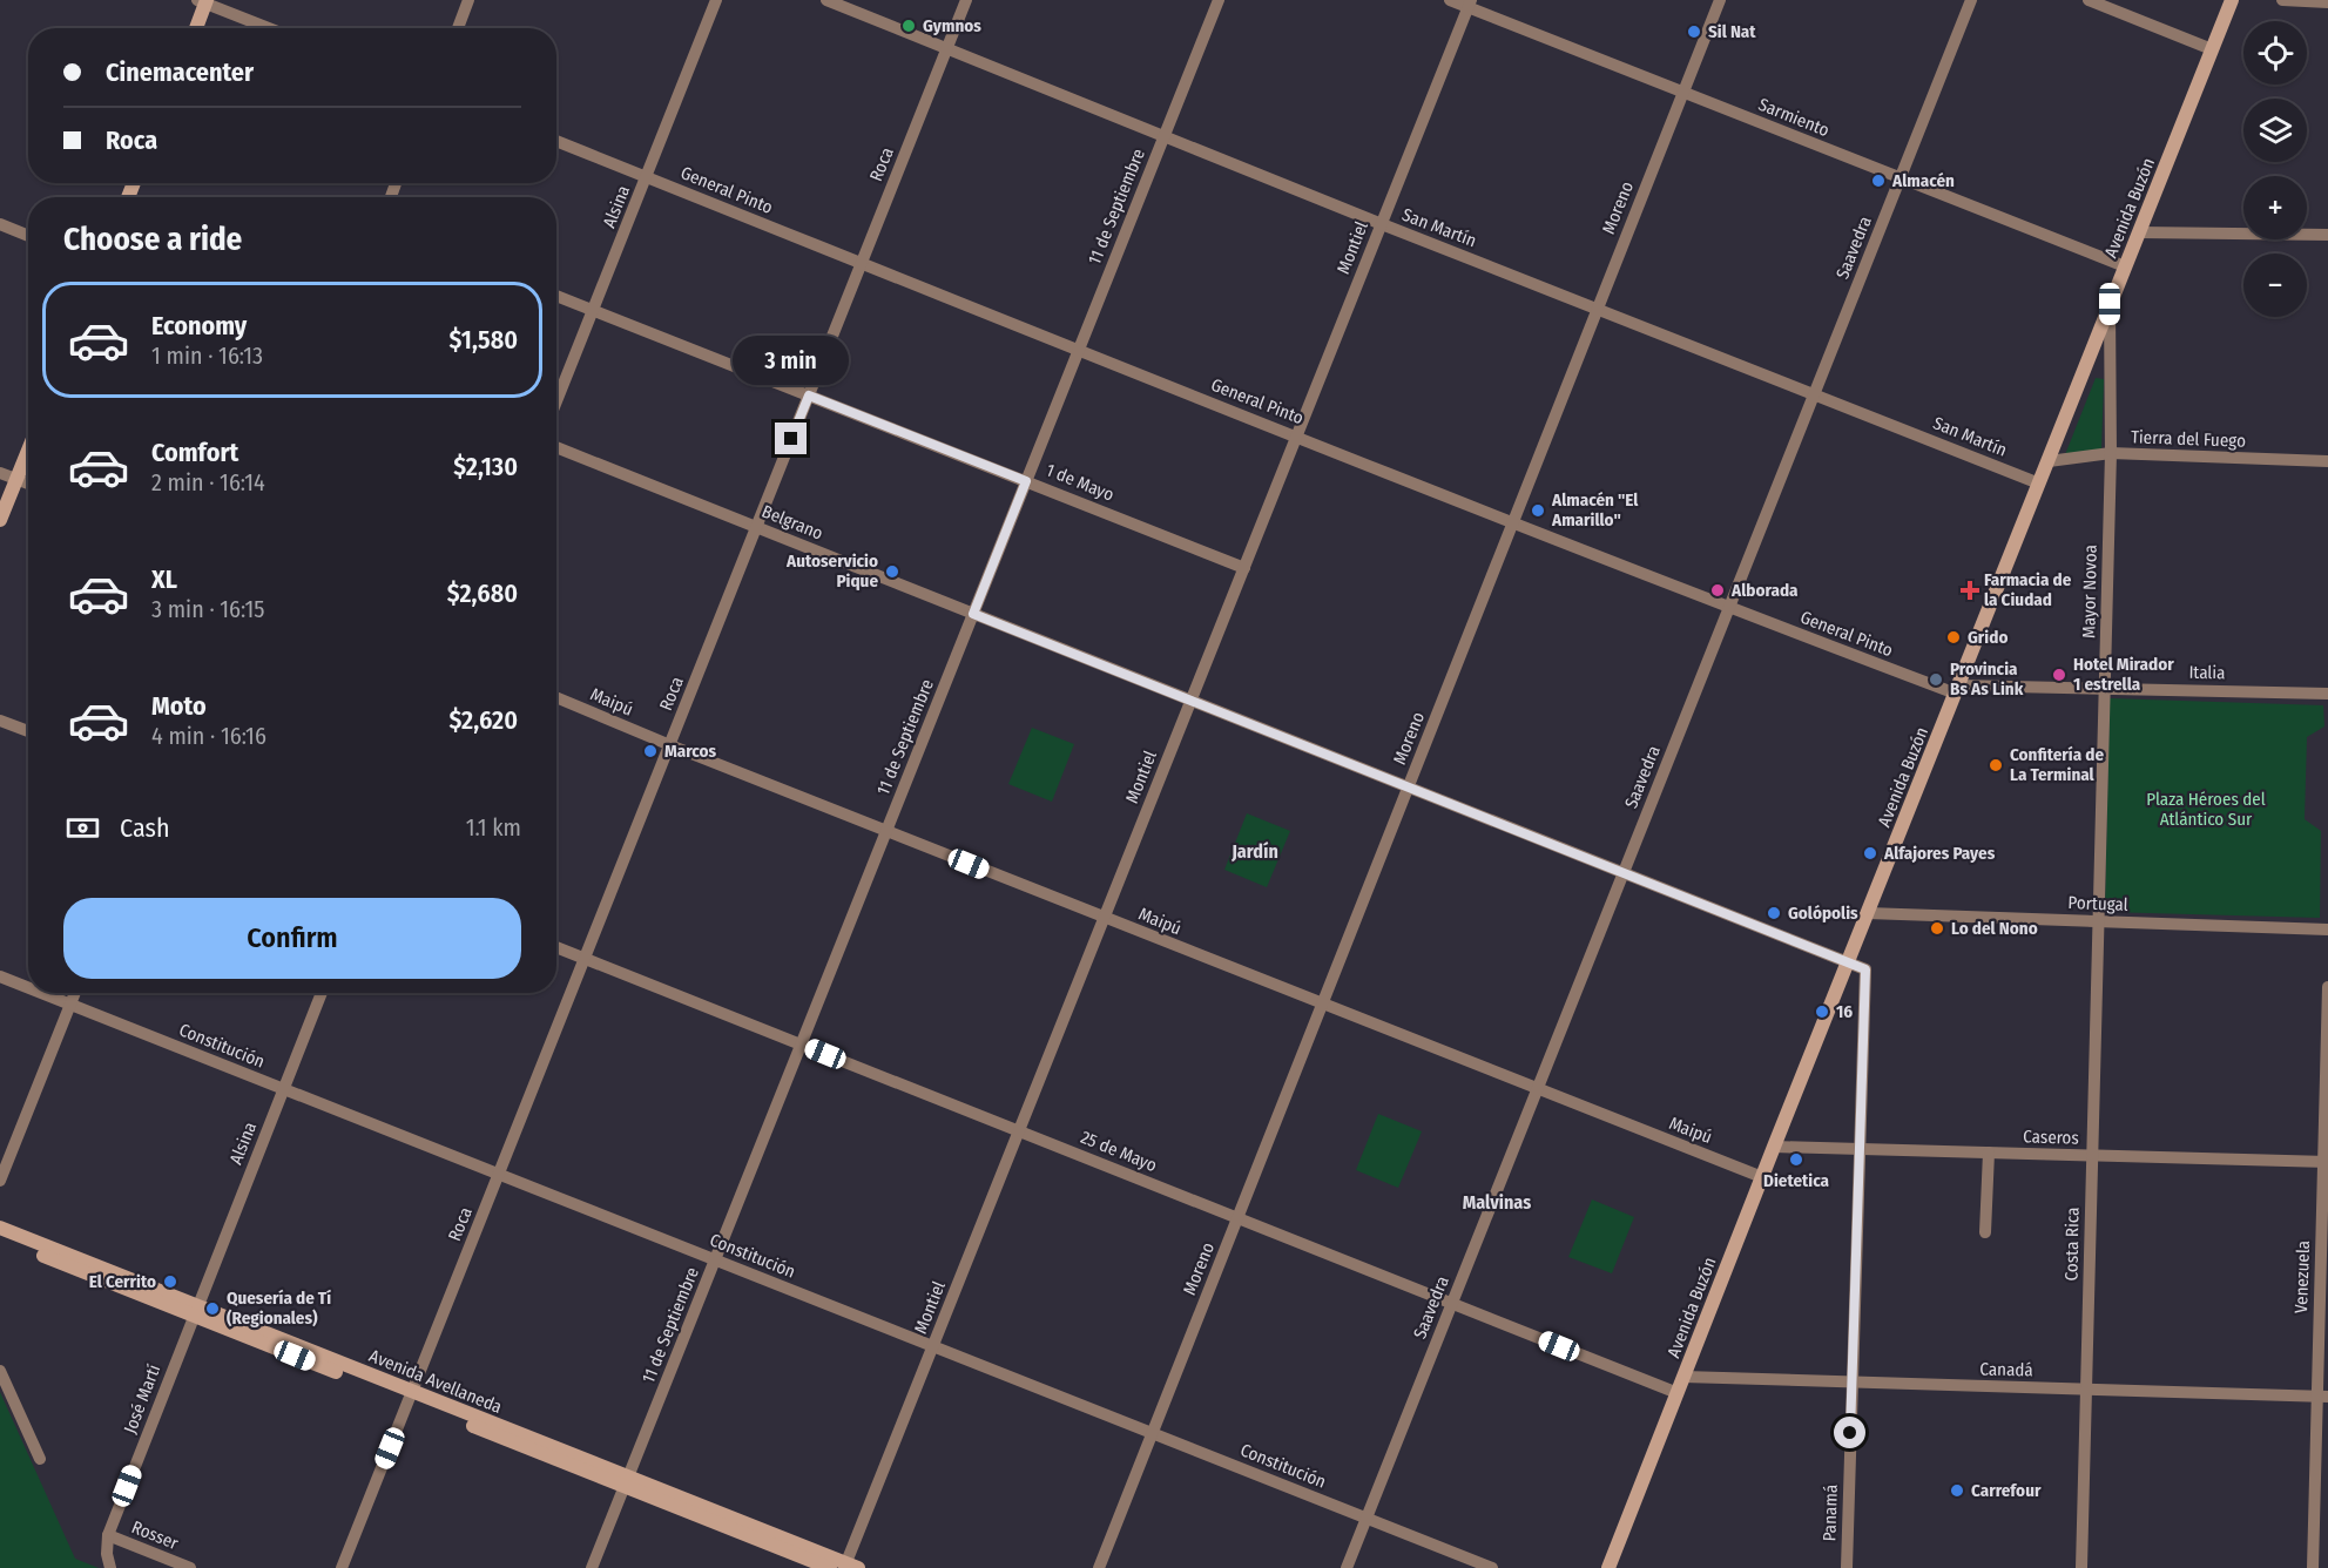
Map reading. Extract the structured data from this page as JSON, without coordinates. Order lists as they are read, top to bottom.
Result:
{
  "streets": {
    "main road": ["Avenida Buzón", "Avenida Avellaneda"],
    "street": [
      "Sarmiento",
      "Roca",
      "General Pinto",
      "Alsina",
      "11 de Septiembre",
      "Moreno",
      "San Martín",
      "Montiel",
      "Saavedra",
      "Tierra del Fuego",
      "1 de Mayo",
      "Belgrano",
      "Mayor Novoa",
      "Italia",
      "Maipú",
      "Portugal",
      "Constitución",
      "Caseros",
      "25 de Mayo",
      "Costa Rica",
      "Venezuela",
      "Canadá",
      "José Martí",
      "Panamá",
      "Rosser"
    ]
  },
  "crossings": [
    ["Sarmiento", "Moreno"],
    ["Sarmiento", "Avenida Buzón"],
    ["Sarmiento", "Montiel"],
    ["Sarmiento", "Saavedra"],
    ["Roca", "General Pinto"],
    ["Roca", "San Martín"],
    ["Roca", "1 de Mayo"],
    ["Roca", "Belgrano"],
    ["Roca", "Maipú"],
    ["Roca", "Constitución"],
    ["Roca", "25 de Mayo"],
    ["Roca", "Avenida Avellaneda"],
    ["General Pinto", "Alsina"],
    ["General Pinto", "11 de Septiembre"],
    ["General Pinto", "Moreno"],
    ["General Pinto", "Avenida Buzón"],
    ["General Pinto", "Montiel"],
    ["General Pinto", "Saavedra"],
    ["General Pinto", "Italia"],
    ["Alsina", "1 de Mayo"],
    ["Alsina", "Constitución"],
    ["Alsina", "Avenida Avellaneda"],
    ["Alsina", "José Martí"],
    ["11 de Septiembre", "San Martín"],
    ["11 de Septiembre", "1 de Mayo"],
    ["11 de Septiembre", "Belgrano"],
    ["11 de Septiembre", "Maipú"],
    ["11 de Septiembre", "Constitución"],
    ["11 de Septiembre", "25 de Mayo"],
    ["11 de Septiembre", "Avenida Avellaneda"],
    ["Moreno", "San Martín"],
    ["Moreno", "Belgrano"],
    ["Moreno", "Maipú"],
    ["Moreno", "Constitución"],
    ["Moreno", "25 de Mayo"],
    ["Avenida Buzón", "San Martín"],
    ["Avenida Buzón", "Tierra del Fuego"],
    ["Avenida Buzón", "Belgrano"],
    ["Avenida Buzón", "Mayor Novoa"],
    ["Avenida Buzón", "Italia"],
    ["Avenida Buzón", "Maipú"],
    ["Avenida Buzón", "Portugal"],
    ["Avenida Buzón", "Caseros"],
    ["Avenida Buzón", "25 de Mayo"],
    ["Avenida Buzón", "Canadá"],
    ["Avenida Buzón", "Panamá"],
    ["San Martín", "Montiel"],
    ["San Martín", "Saavedra"],
    ["Montiel", "1 de Mayo"],
    ["Montiel", "Belgrano"],
    ["Montiel", "Maipú"],
    ["Montiel", "Constitución"],
    ["Montiel", "25 de Mayo"],
    ["Montiel", "Avenida Avellaneda"],
    ["Saavedra", "Belgrano"],
    ["Saavedra", "Maipú"],
    ["Saavedra", "Constitución"],
    ["Saavedra", "25 de Mayo"],
    ["Tierra del Fuego", "Mayor Novoa"],
    ["Belgrano", "Panamá"],
    ["Mayor Novoa", "Italia"],
    ["Mayor Novoa", "Portugal"],
    ["Mayor Novoa", "Costa Rica"],
    ["Portugal", "Costa Rica"],
    ["Caseros", "Costa Rica"],
    ["Caseros", "Venezuela"],
    ["Caseros", "Panamá"],
    ["Costa Rica", "Canadá"],
    ["Venezuela", "Canadá"],
    ["Canadá", "Panamá"],
    ["Avenida Avellaneda", "José Martí"],
    ["José Martí", "Rosser"]
  ],
  "districts": ["Jardín", "Malvinas"],
  "parks": ["Plaza Héroes del Atlántico Sur"],
  "places": {
    "other": [
      "Gymnos",
      "Sil Nat",
      "Almacén",
      "Almacén \"El Amarillo\"",
      "Autoservicio Pique",
      "Alborada",
      "Grido",
      "Hotel Mirador 1 estrella",
      "Provincia Bs As Link",
      "Marcos",
      "Confitería de La Terminal",
      "Alfajores Payes",
      "Golópolis",
      "Lo del Nono",
      "16",
      "Dietetica",
      "El Cerrito",
      "Quesería de Tí (Regionales)",
      "Carrefour"
    ],
    "health": ["Farmacia de la Ciudad"]
  },
  "page": {
    "map_buttons": ["+", "−"],
    "banner": ["Cinemacenter", "Roca"],
    "heading": "Choose a ride",
    "list": [
      {
        "name": "Economy",
        "note": "1 min · 16:13",
        "value": "$1,580"
      },
      {
        "name": "Comfort",
        "note": "2 min · 16:14",
        "value": "$2,130"
      },
      {
        "name": "XL",
        "note": "3 min · 16:15",
        "value": "$2,680"
      },
      {
        "name": "Moto",
        "note": "4 min · 16:16",
        "value": "$2,620"
      }
    ],
    "bubble": "3 min",
    "pay": ["Cash", "1.1 km"],
    "buttons": "Confirm"
  }
}
